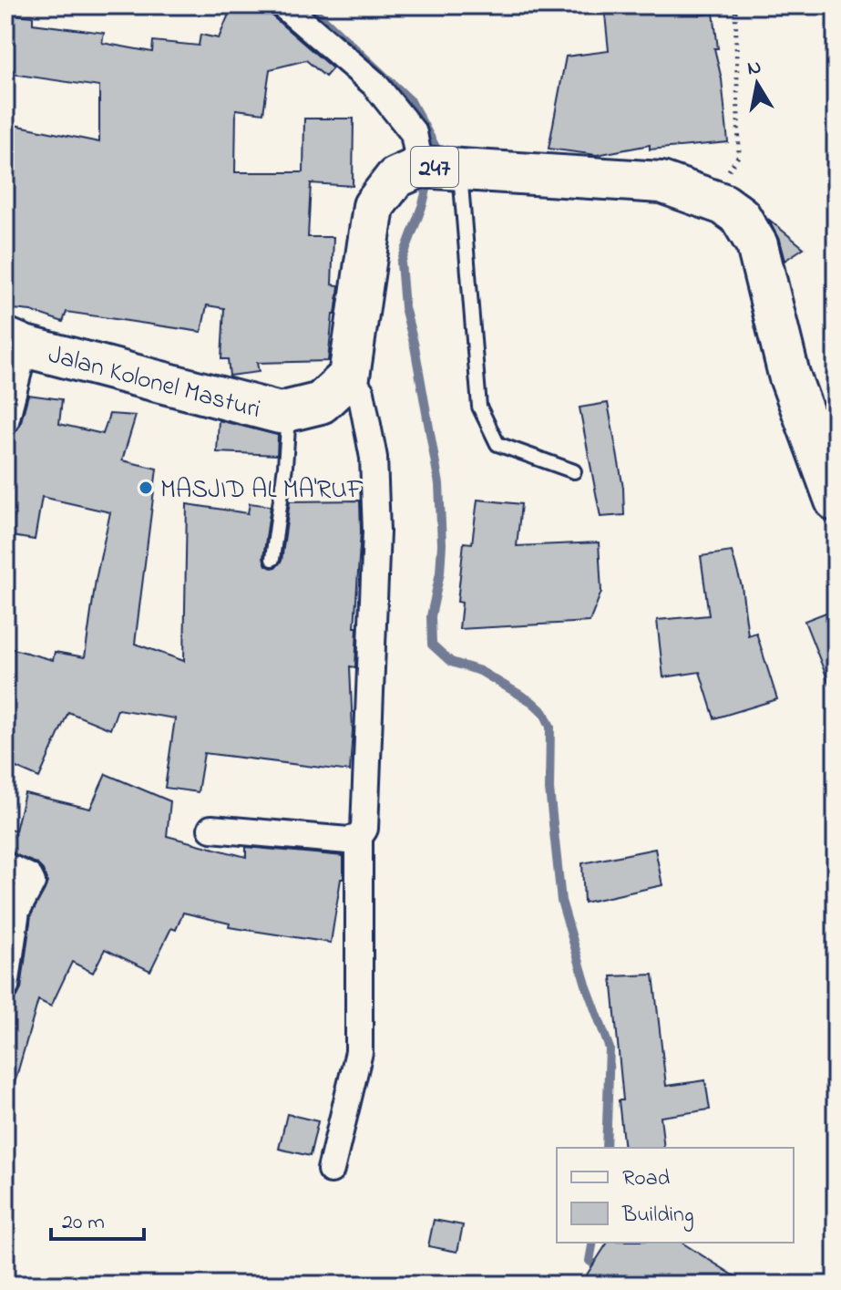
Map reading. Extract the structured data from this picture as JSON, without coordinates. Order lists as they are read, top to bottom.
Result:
{
  "streets": {
    "main road": ["247", "Jalan Kolonel Masturi"]
  },
  "crossings": [
    ["247", "Jalan Kolonel Masturi"]
  ],
  "places": ["MASJID AL MA'RUF"],
  "legend": ["Road", "Building"],
  "scale_bar": "20 m",
  "north": "top"
}
